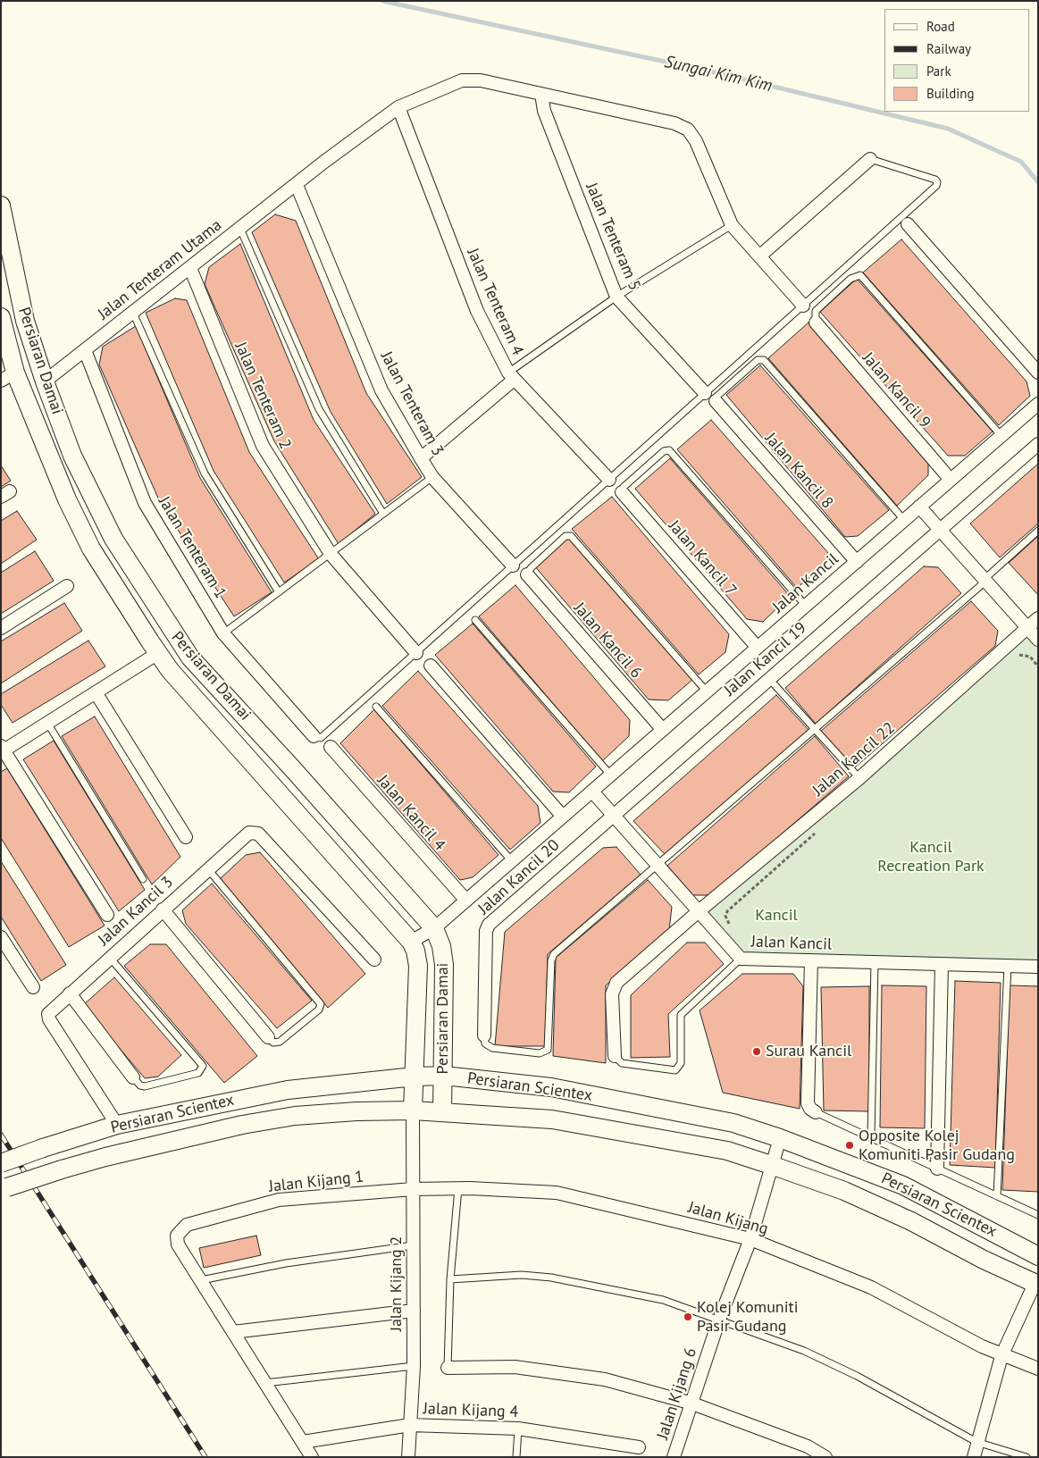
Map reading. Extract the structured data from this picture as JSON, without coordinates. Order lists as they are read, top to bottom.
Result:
{
  "streets": {
    "main road": ["Persiaran Damai", "Persiaran Scientex"],
    "street": [
      "Jalan Tenteram 5",
      "Jalan Tenteram Utama",
      "Jalan Tenteram 4",
      "Jalan Kancil 9",
      "Jalan Tenteram 2",
      "Jalan Tenteram 3",
      "Jalan Kancil 8",
      "Jalan Tenteram 1",
      "Jalan Kancil 7",
      "Jalan Kancil",
      "Jalan Kancil 6",
      "Jalan Kancil 19",
      "Jalan Kancil 22",
      "Jalan Kancil 4",
      "Jalan Kancil 20",
      "Jalan Kancil 3",
      "Jalan Kijang 1",
      "Jalan Kijang",
      "Jalan Kijang 2",
      "Jalan Kijang 6",
      "Jalan Kijang 4"
    ]
  },
  "crossings": [
    ["Jalan Tenteram 5", "Jalan Tenteram Utama"],
    ["Jalan Tenteram Utama", "Jalan Tenteram 4"],
    ["Jalan Tenteram Utama", "Persiaran Damai"],
    ["Jalan Tenteram Utama", "Jalan Tenteram 2"],
    ["Jalan Tenteram Utama", "Jalan Tenteram 3"],
    ["Jalan Tenteram Utama", "Jalan Tenteram 1"],
    ["Persiaran Damai", "Jalan Kancil"],
    ["Persiaran Damai", "Persiaran Scientex"],
    ["Persiaran Damai", "Jalan Kijang 2"],
    ["Jalan Kancil 9", "Jalan Kancil"],
    ["Jalan Kancil 8", "Jalan Kancil"],
    ["Jalan Kancil 7", "Jalan Kancil"],
    ["Jalan Kancil", "Jalan Kancil 6"],
    ["Jalan Kancil", "Jalan Kancil 19"],
    ["Jalan Kancil", "Jalan Kancil 22"],
    ["Jalan Kancil", "Jalan Kancil 4"],
    ["Jalan Kancil", "Jalan Kancil 20"],
    ["Jalan Kancil 19", "Jalan Kancil 20"],
    ["Jalan Kancil 3", "Persiaran Scientex"],
    ["Persiaran Scientex", "Jalan Kijang 2"],
    ["Persiaran Scientex", "Jalan Kijang 6"],
    ["Jalan Kijang 1", "Jalan Kijang"],
    ["Jalan Kijang 1", "Jalan Kijang 2"],
    ["Jalan Kijang", "Jalan Kijang 2"],
    ["Jalan Kijang", "Jalan Kijang 6"],
    ["Jalan Kijang 2", "Jalan Kijang 4"]
  ],
  "water": ["Sungai Kim Kim"],
  "parks": ["Kancil Recreation Park", "Kancil"],
  "places": ["Surau Kancil", "Opposite Kolej Komuniti Pasir Gudang", "Kolej Komuniti Pasir Gudang"],
  "legend": [
    "Road",
    "Railway",
    "Park",
    "Building"
  ]
}
